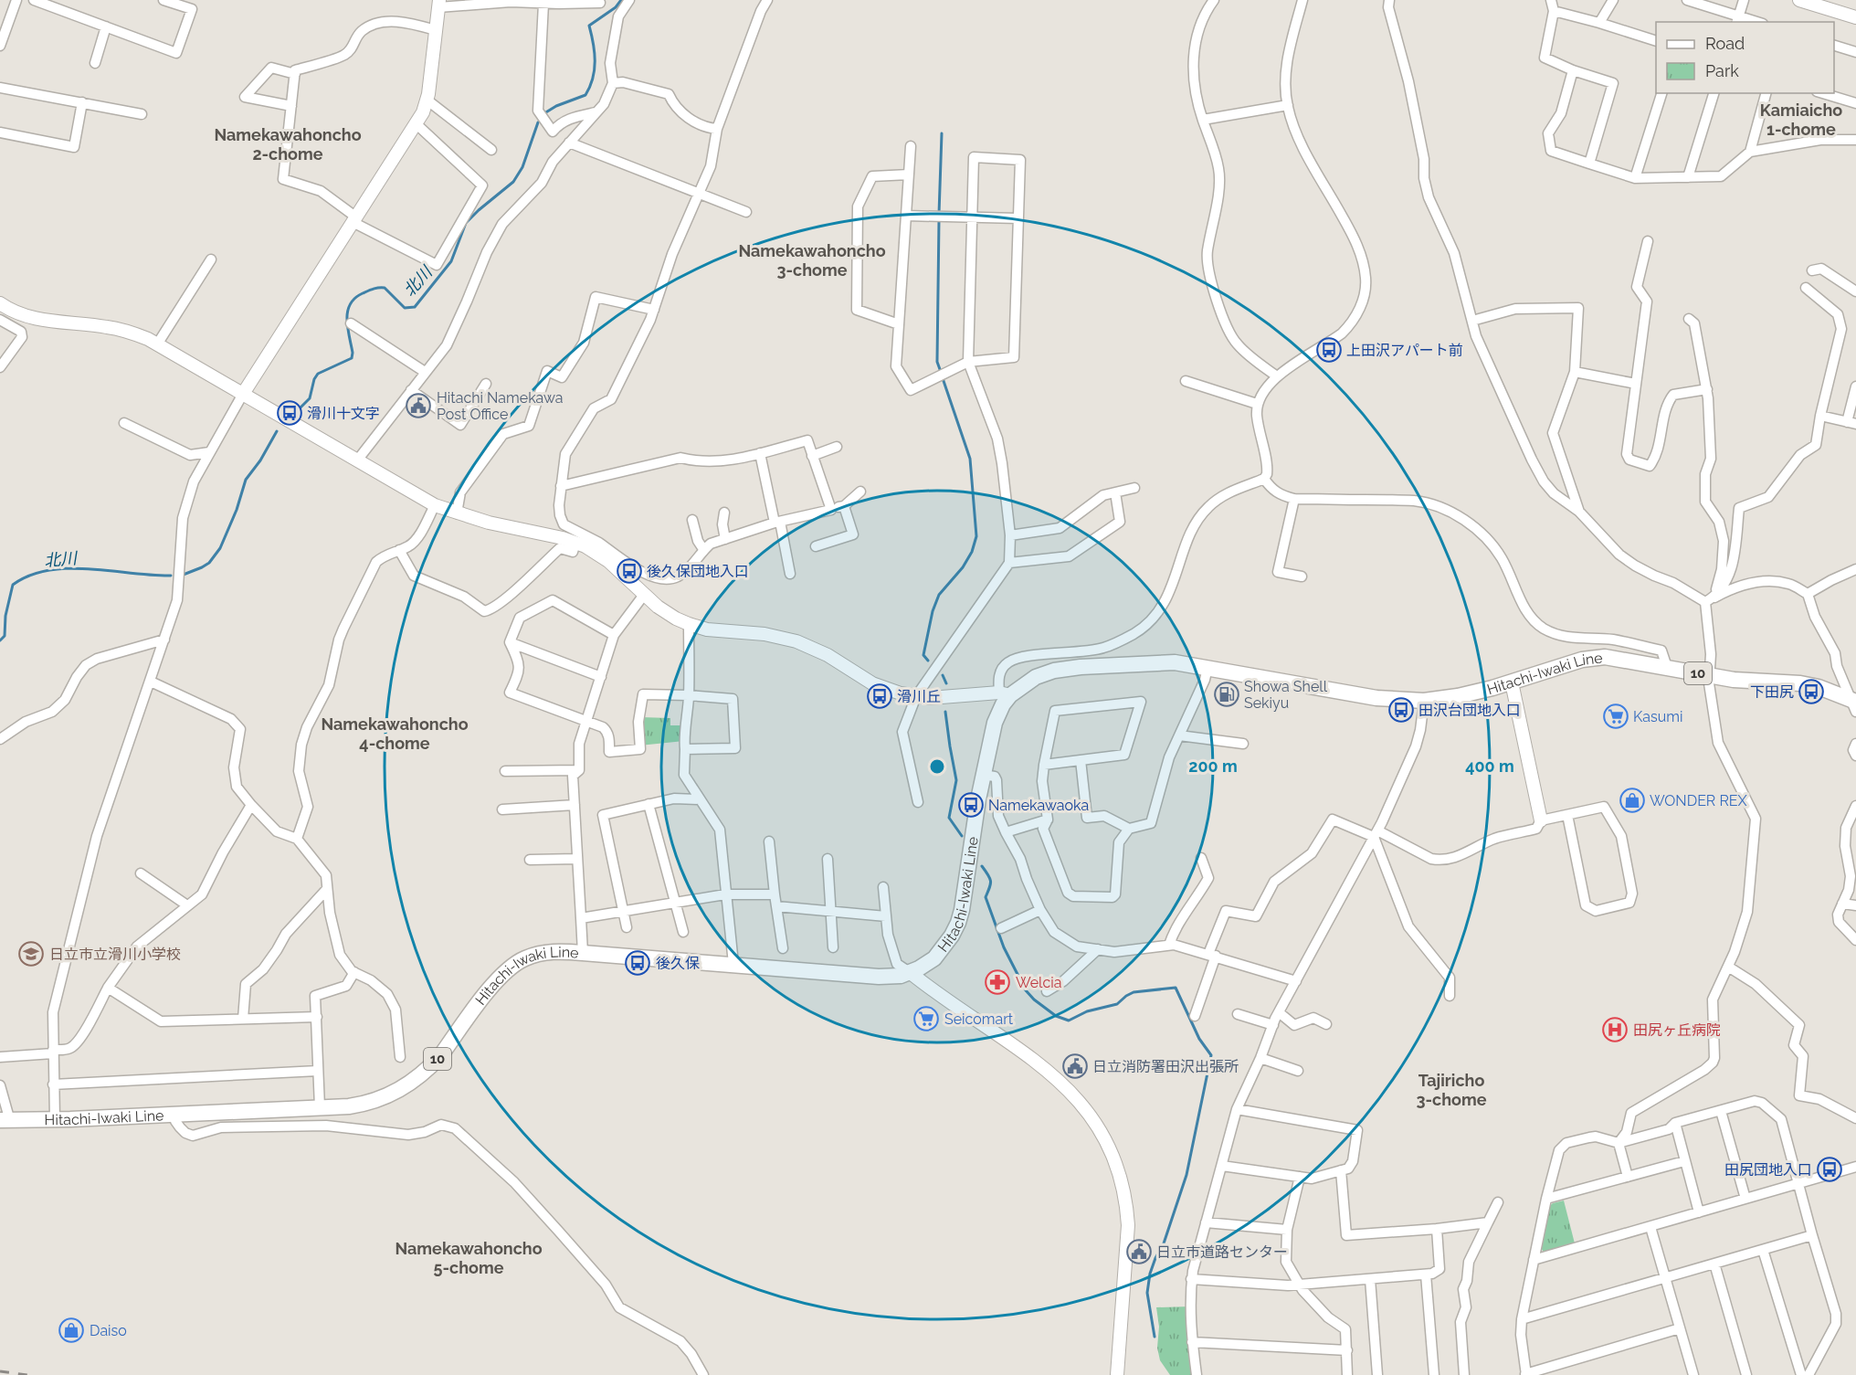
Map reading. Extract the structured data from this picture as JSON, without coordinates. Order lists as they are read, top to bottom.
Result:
{
  "streets": {
    "main road": ["10", "Hitachi-Iwaki Line"]
  },
  "districts": [
    "Kamiaicho 1-chome",
    "Namekawahoncho 2-chome",
    "Namekawahoncho 3-chome",
    "Namekawahoncho 4-chome",
    "Tajiricho 3-chome",
    "Namekawahoncho 5-chome"
  ],
  "water": ["北川"],
  "places": {
    "bus stop": [
      "上田沢アパート前",
      "滑川十文字",
      "後久保団地入口",
      "下田尻",
      "滑川丘",
      "田沢台団地入口",
      "Namekawaoka",
      "後久保",
      "田尻団地入口"
    ],
    "public building": ["Hitachi Namekawa Post Office", "日立消防署田沢出張所", "日立市道路センター"],
    "fuel station": ["Showa Shell Sekiyu"],
    "supermarket": ["Kasumi", "Seicomart"],
    "shop": ["WONDER REX", "Daiso"],
    "school or university": ["日立市立滑川小学校"],
    "pharmacy": ["Welcia"],
    "hospital": ["田尻ヶ丘病院"]
  },
  "legend": ["Road", "Park"],
  "rings": ["200 m", "400 m"]
}
